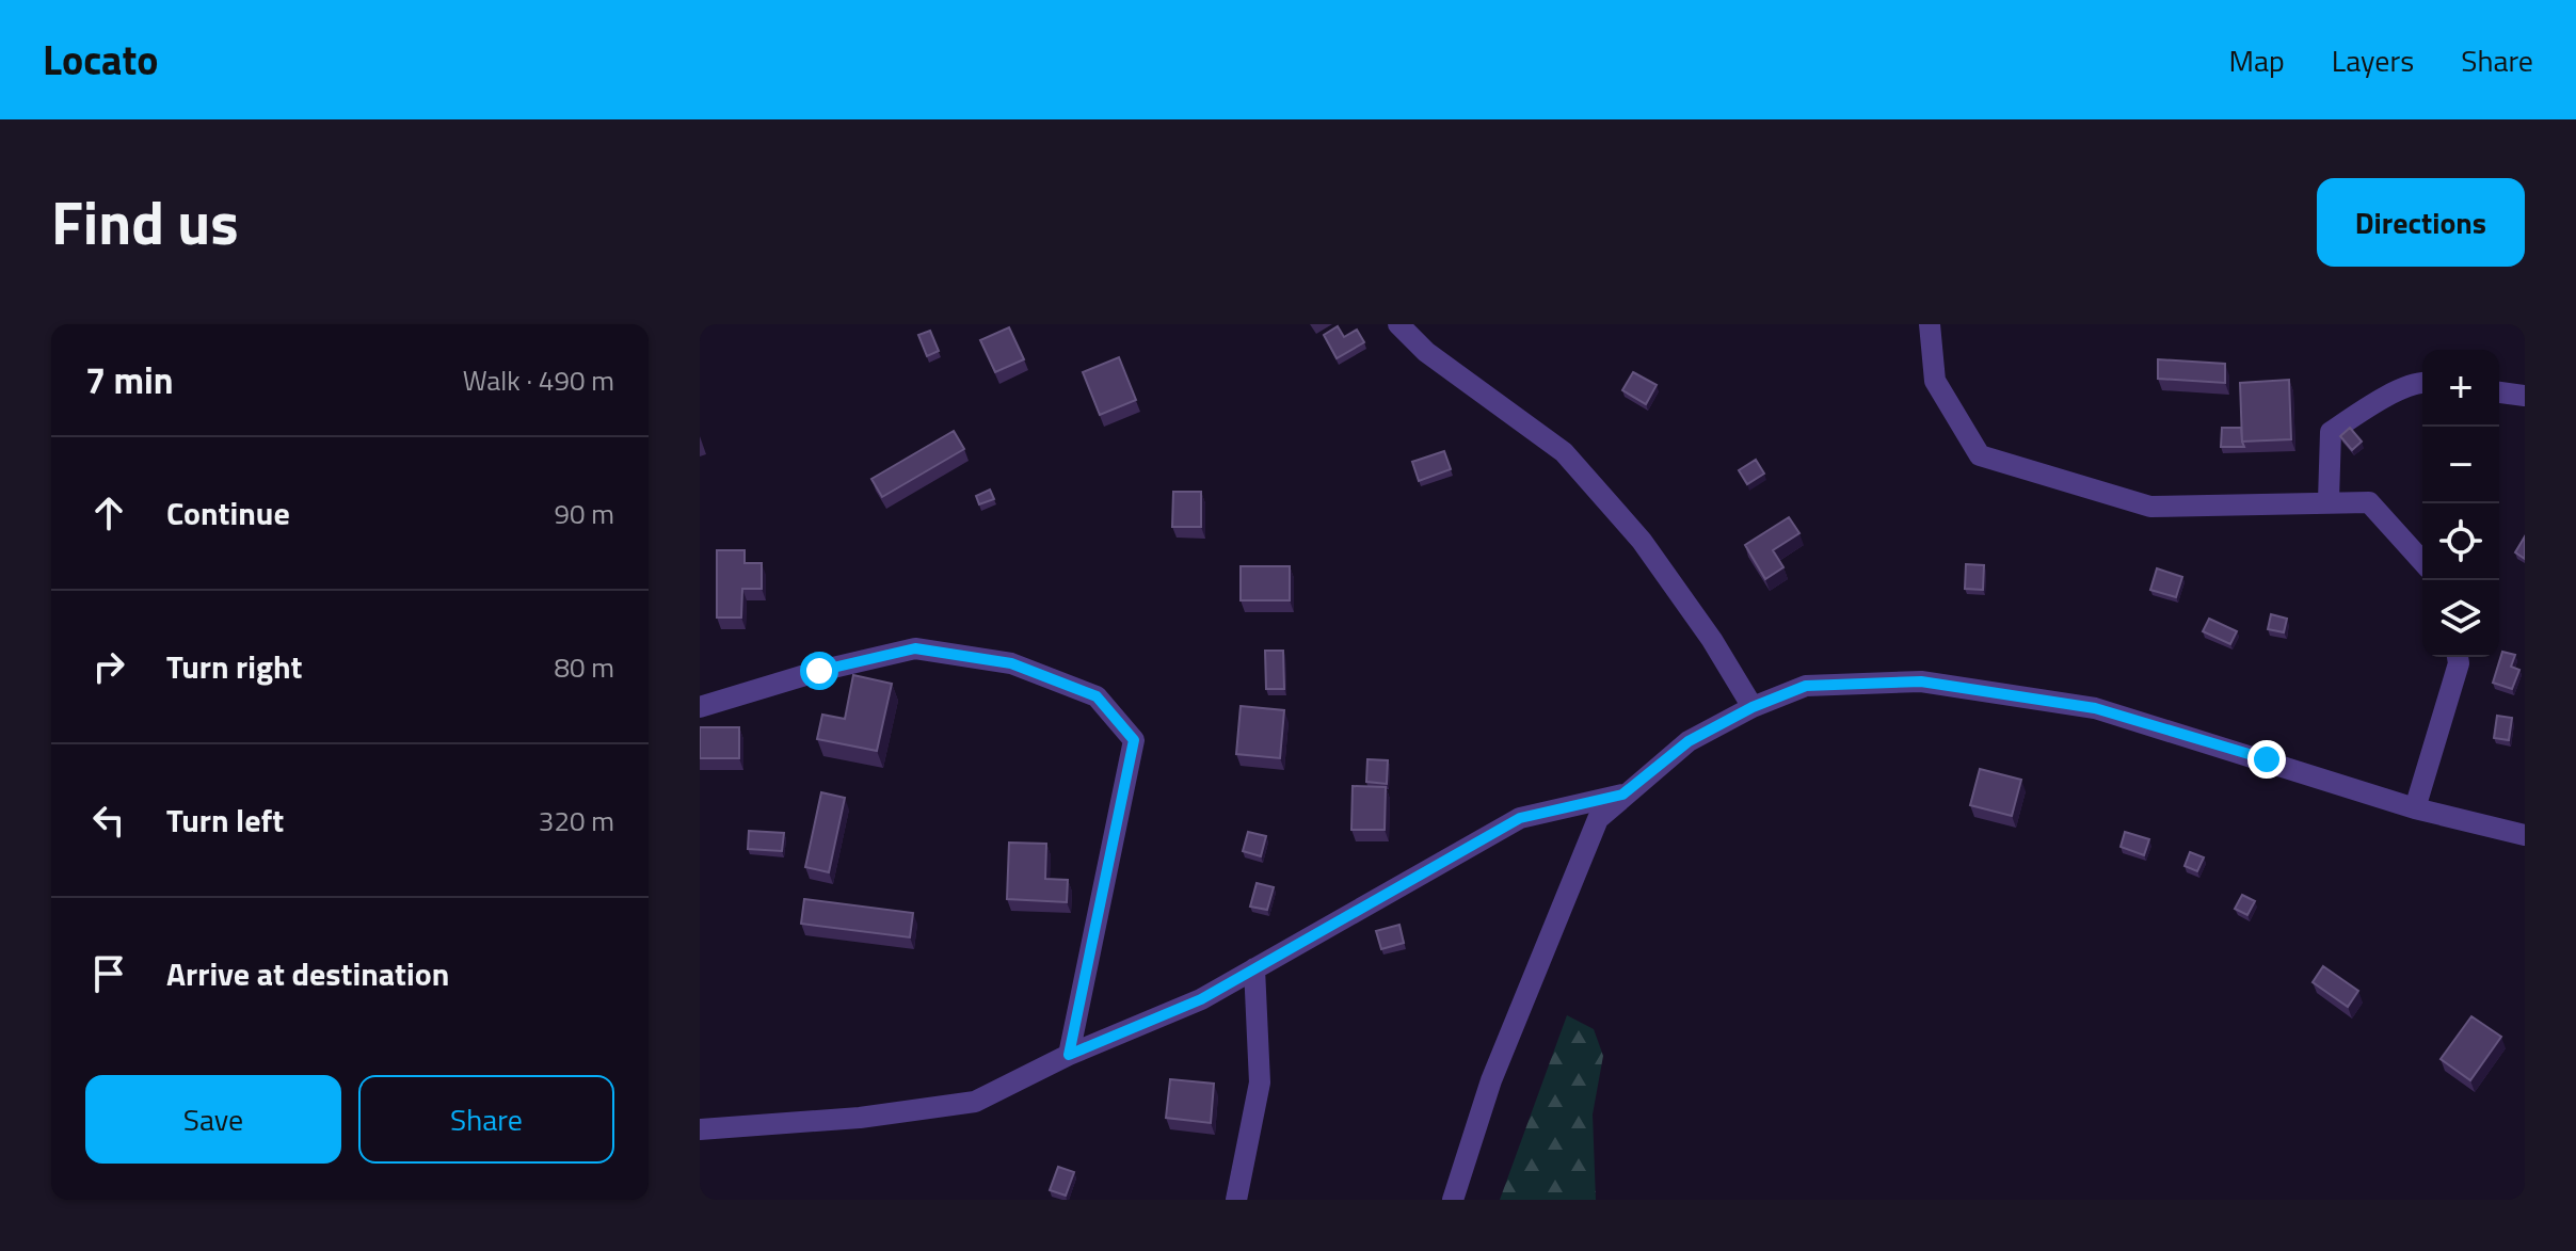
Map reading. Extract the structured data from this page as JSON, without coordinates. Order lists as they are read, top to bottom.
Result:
{
  "page": {
    "header": "Locato",
    "nav": ["Map", "Layers", "Share"],
    "title": "Find us",
    "buttons": [
      "Directions",
      ["Save", "Share"]
    ],
    "heading": ["7 min", "Walk · 490 m"],
    "map_buttons": ["+", "−"],
    "list": [
      ["Continue", "90 m"],
      ["Turn right", "80 m"],
      ["Turn left", "320 m"],
      "Arrive at destination"
    ]
  }
}
